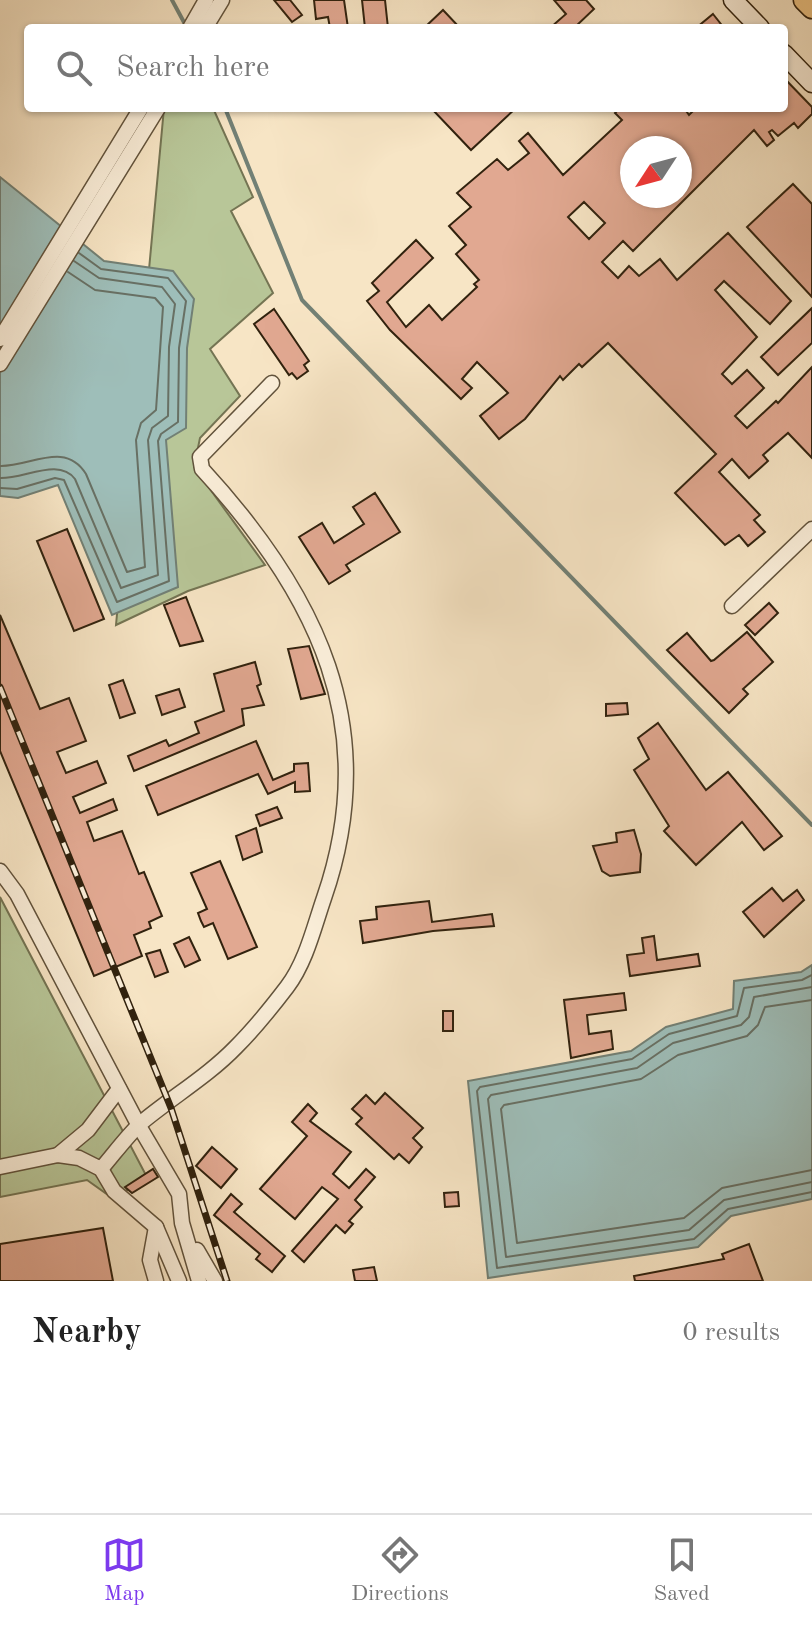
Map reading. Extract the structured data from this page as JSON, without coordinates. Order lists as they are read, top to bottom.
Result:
{
  "north": "bottom left",
  "page": {
    "search": "Search here",
    "heading": ["Nearby", "0 results"],
    "nav": ["Map", "Directions", "Saved"]
  }
}
